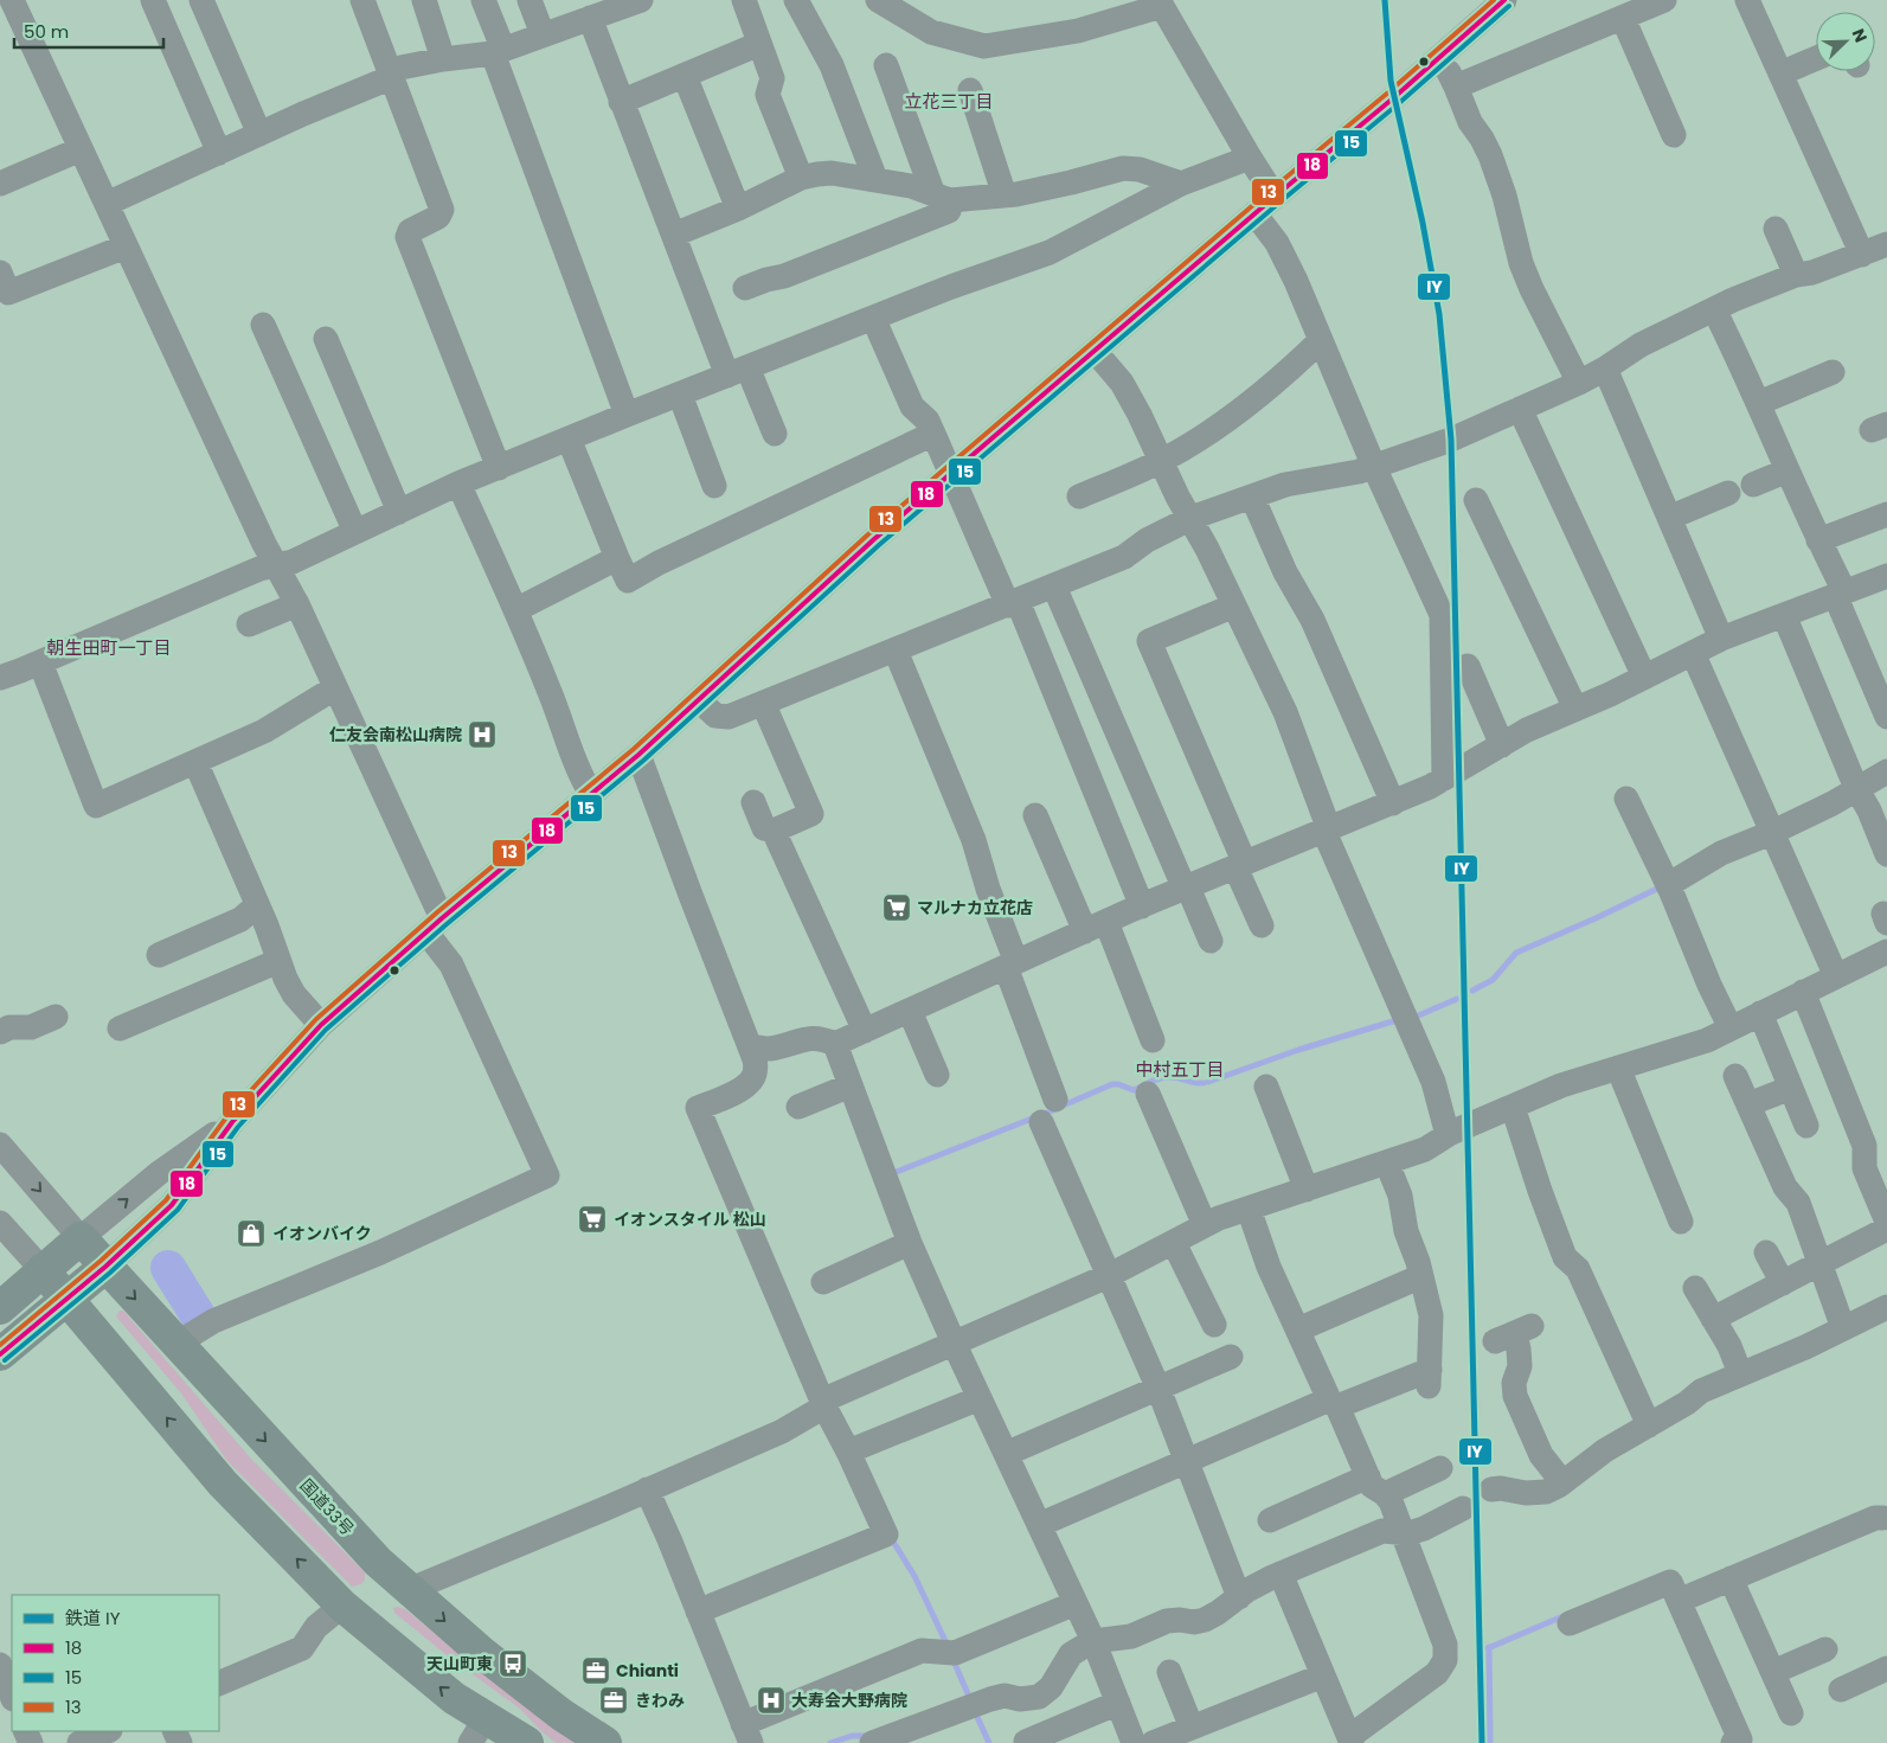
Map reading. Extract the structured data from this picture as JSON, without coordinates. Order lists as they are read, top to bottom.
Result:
{
  "streets": {
    "highway": ["国道33号"]
  },
  "districts": ["立花三丁目", "朝生田町一丁目", "中村五丁目"],
  "places": {
    "hospital": ["仁友会南松山病院", "大寿会大野病院"],
    "supermarket": ["マルナカ立花店", "イオンスタイル 松山"],
    "shop": ["イオンバイク"],
    "bus stop": ["天山町東"],
    "office": ["Chianti", "きわみ"]
  },
  "lines": [
    "rail line IY",
    "transit line 18",
    "transit line 13",
    "transit line 15"
  ],
  "legend": [
    "鉄道 IY",
    "18",
    "15",
    "13"
  ],
  "scale_bar": "50 m",
  "north": "top right"
}
